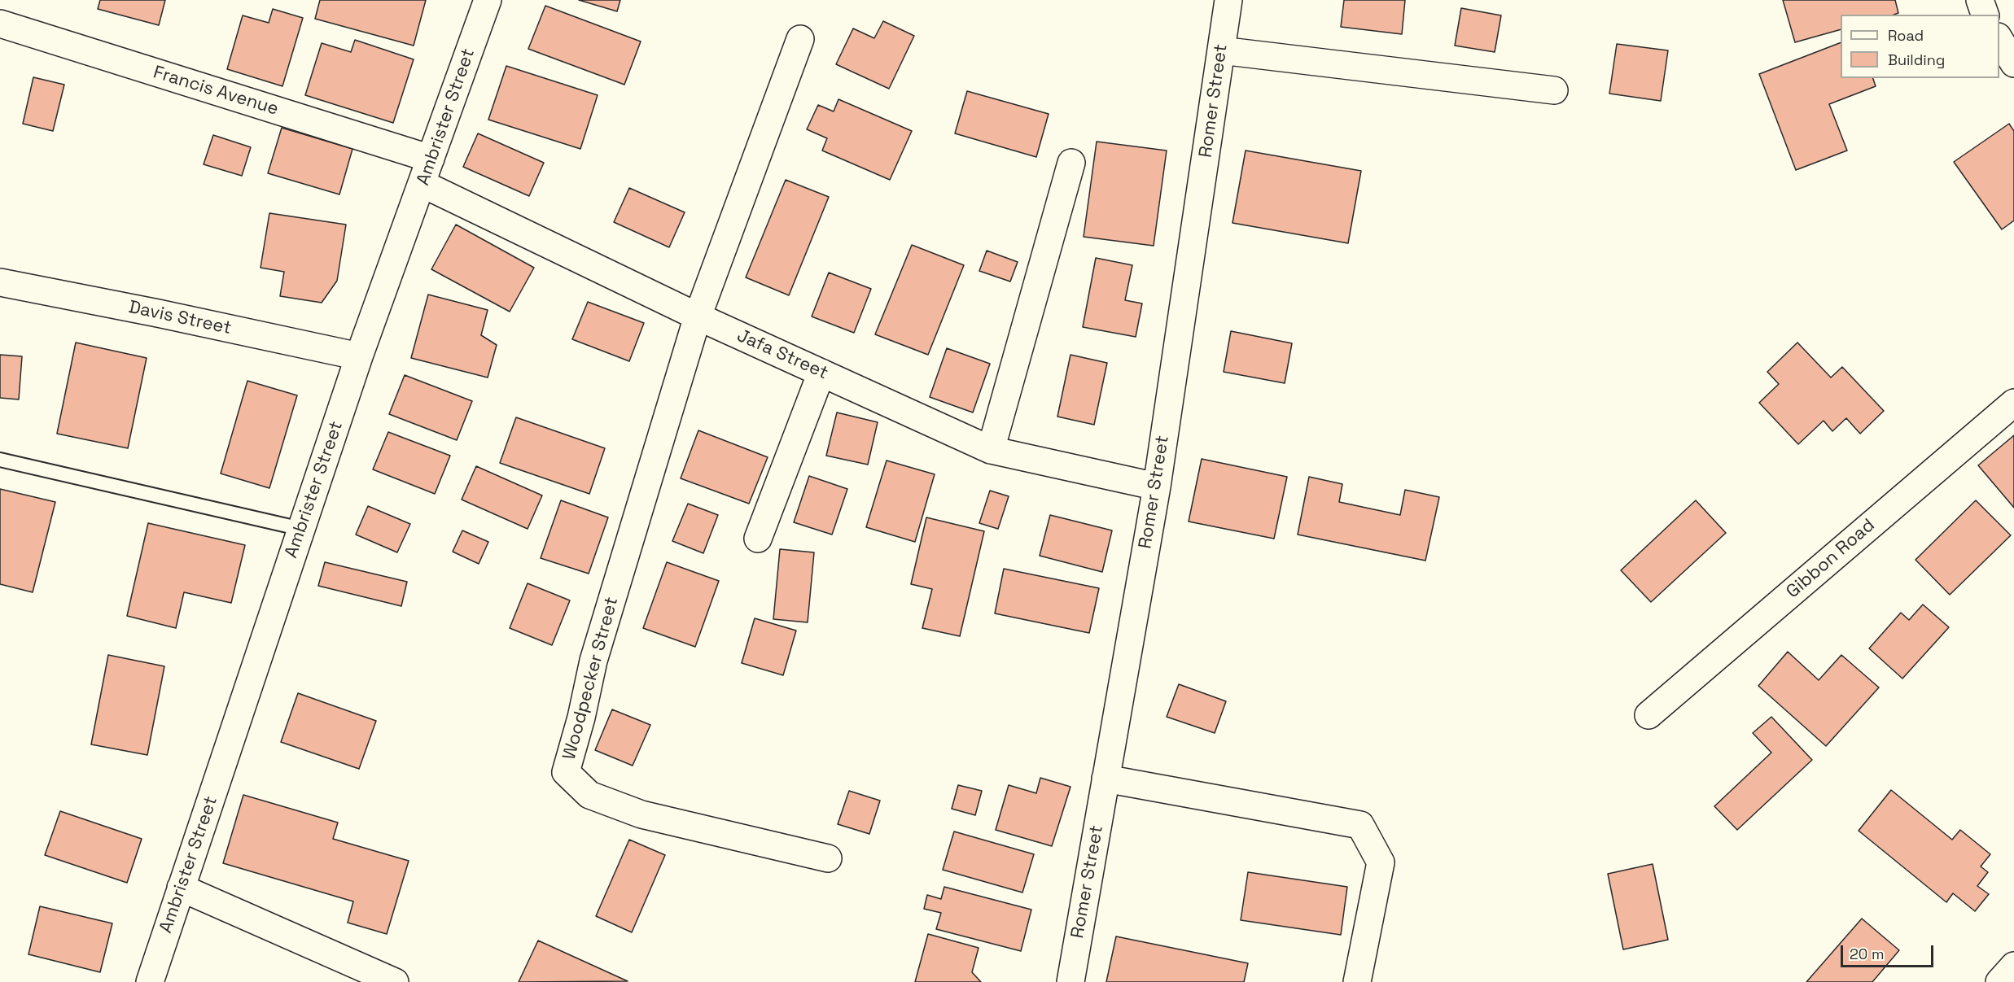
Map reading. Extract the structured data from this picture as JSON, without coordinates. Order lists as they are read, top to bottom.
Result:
{
  "streets": {
    "street": [
      "Francis Avenue",
      "Romer Street",
      "Ambrister Street",
      "Davis Street",
      "Jafa Street",
      "Gibbon Road",
      "Woodpecker Street"
    ]
  },
  "crossings": [
    ["Francis Avenue", "Ambrister Street"],
    ["Romer Street", "Jafa Street"],
    ["Ambrister Street", "Davis Street"],
    ["Ambrister Street", "Jafa Street"],
    ["Jafa Street", "Woodpecker Street"]
  ],
  "legend": ["Road", "Building"],
  "scale_bar": "20 m"
}
